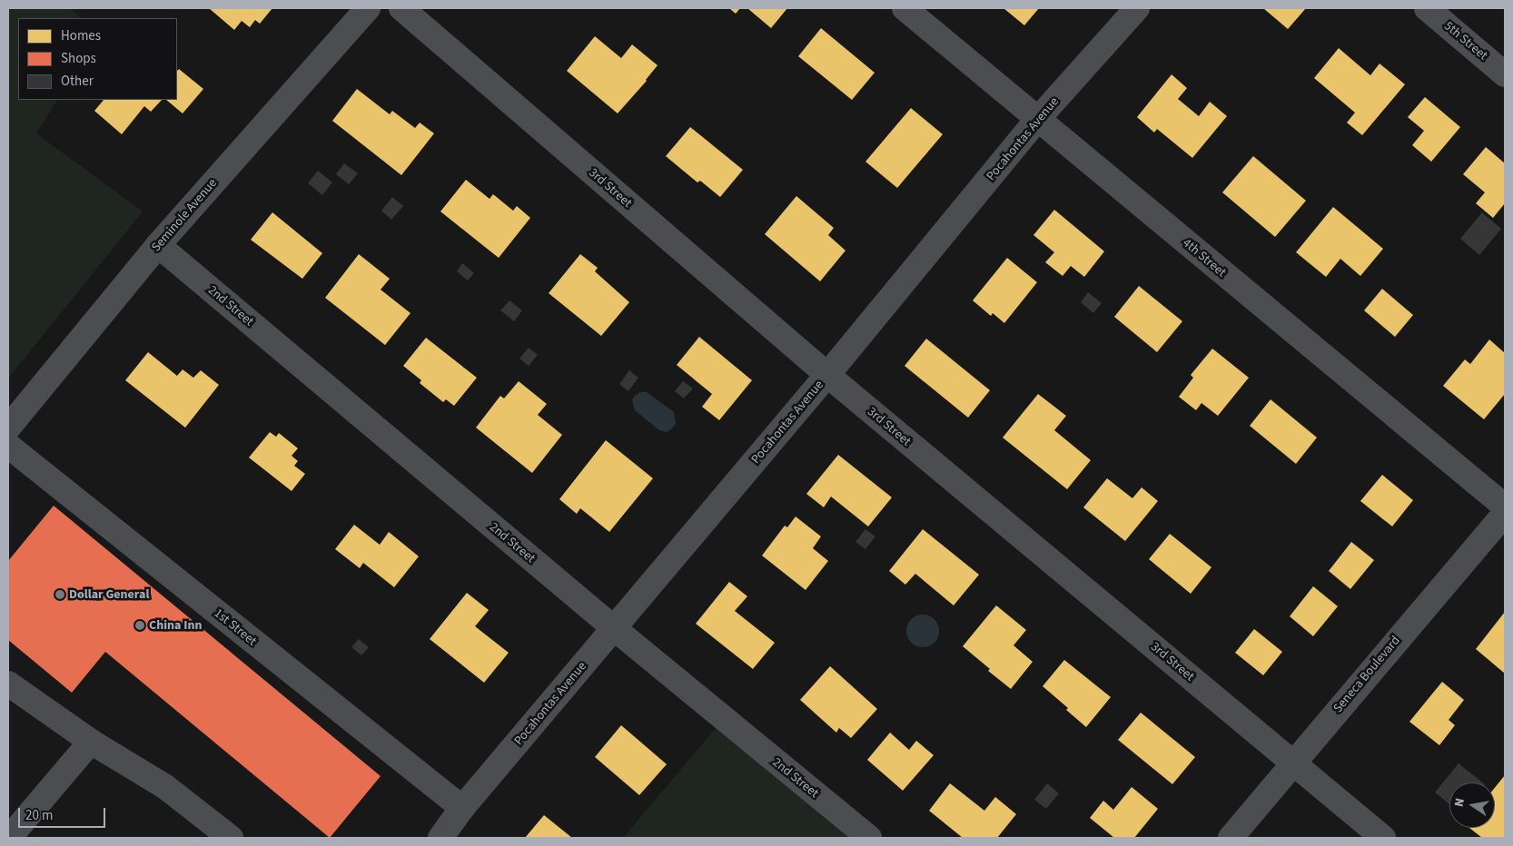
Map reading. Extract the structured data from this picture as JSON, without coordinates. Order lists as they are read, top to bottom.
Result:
{
  "streets": {
    "street": [
      "5th Street",
      "Pocahontas Avenue",
      "3rd Street",
      "Seminole Avenue",
      "4th Street",
      "2nd Street",
      "1st Street",
      "Seneca Boulevard"
    ]
  },
  "crossings": [
    ["Pocahontas Avenue", "3rd Street"],
    ["Pocahontas Avenue", "4th Street"],
    ["Pocahontas Avenue", "2nd Street"],
    ["Pocahontas Avenue", "1st Street"],
    ["3rd Street", "Seneca Boulevard"],
    ["Seminole Avenue", "2nd Street"]
  ],
  "places": ["Dollar General", "China Inn"],
  "legend": ["Homes", "Shops", "Other"],
  "scale_bar": "20 m",
  "north": "left"
}
